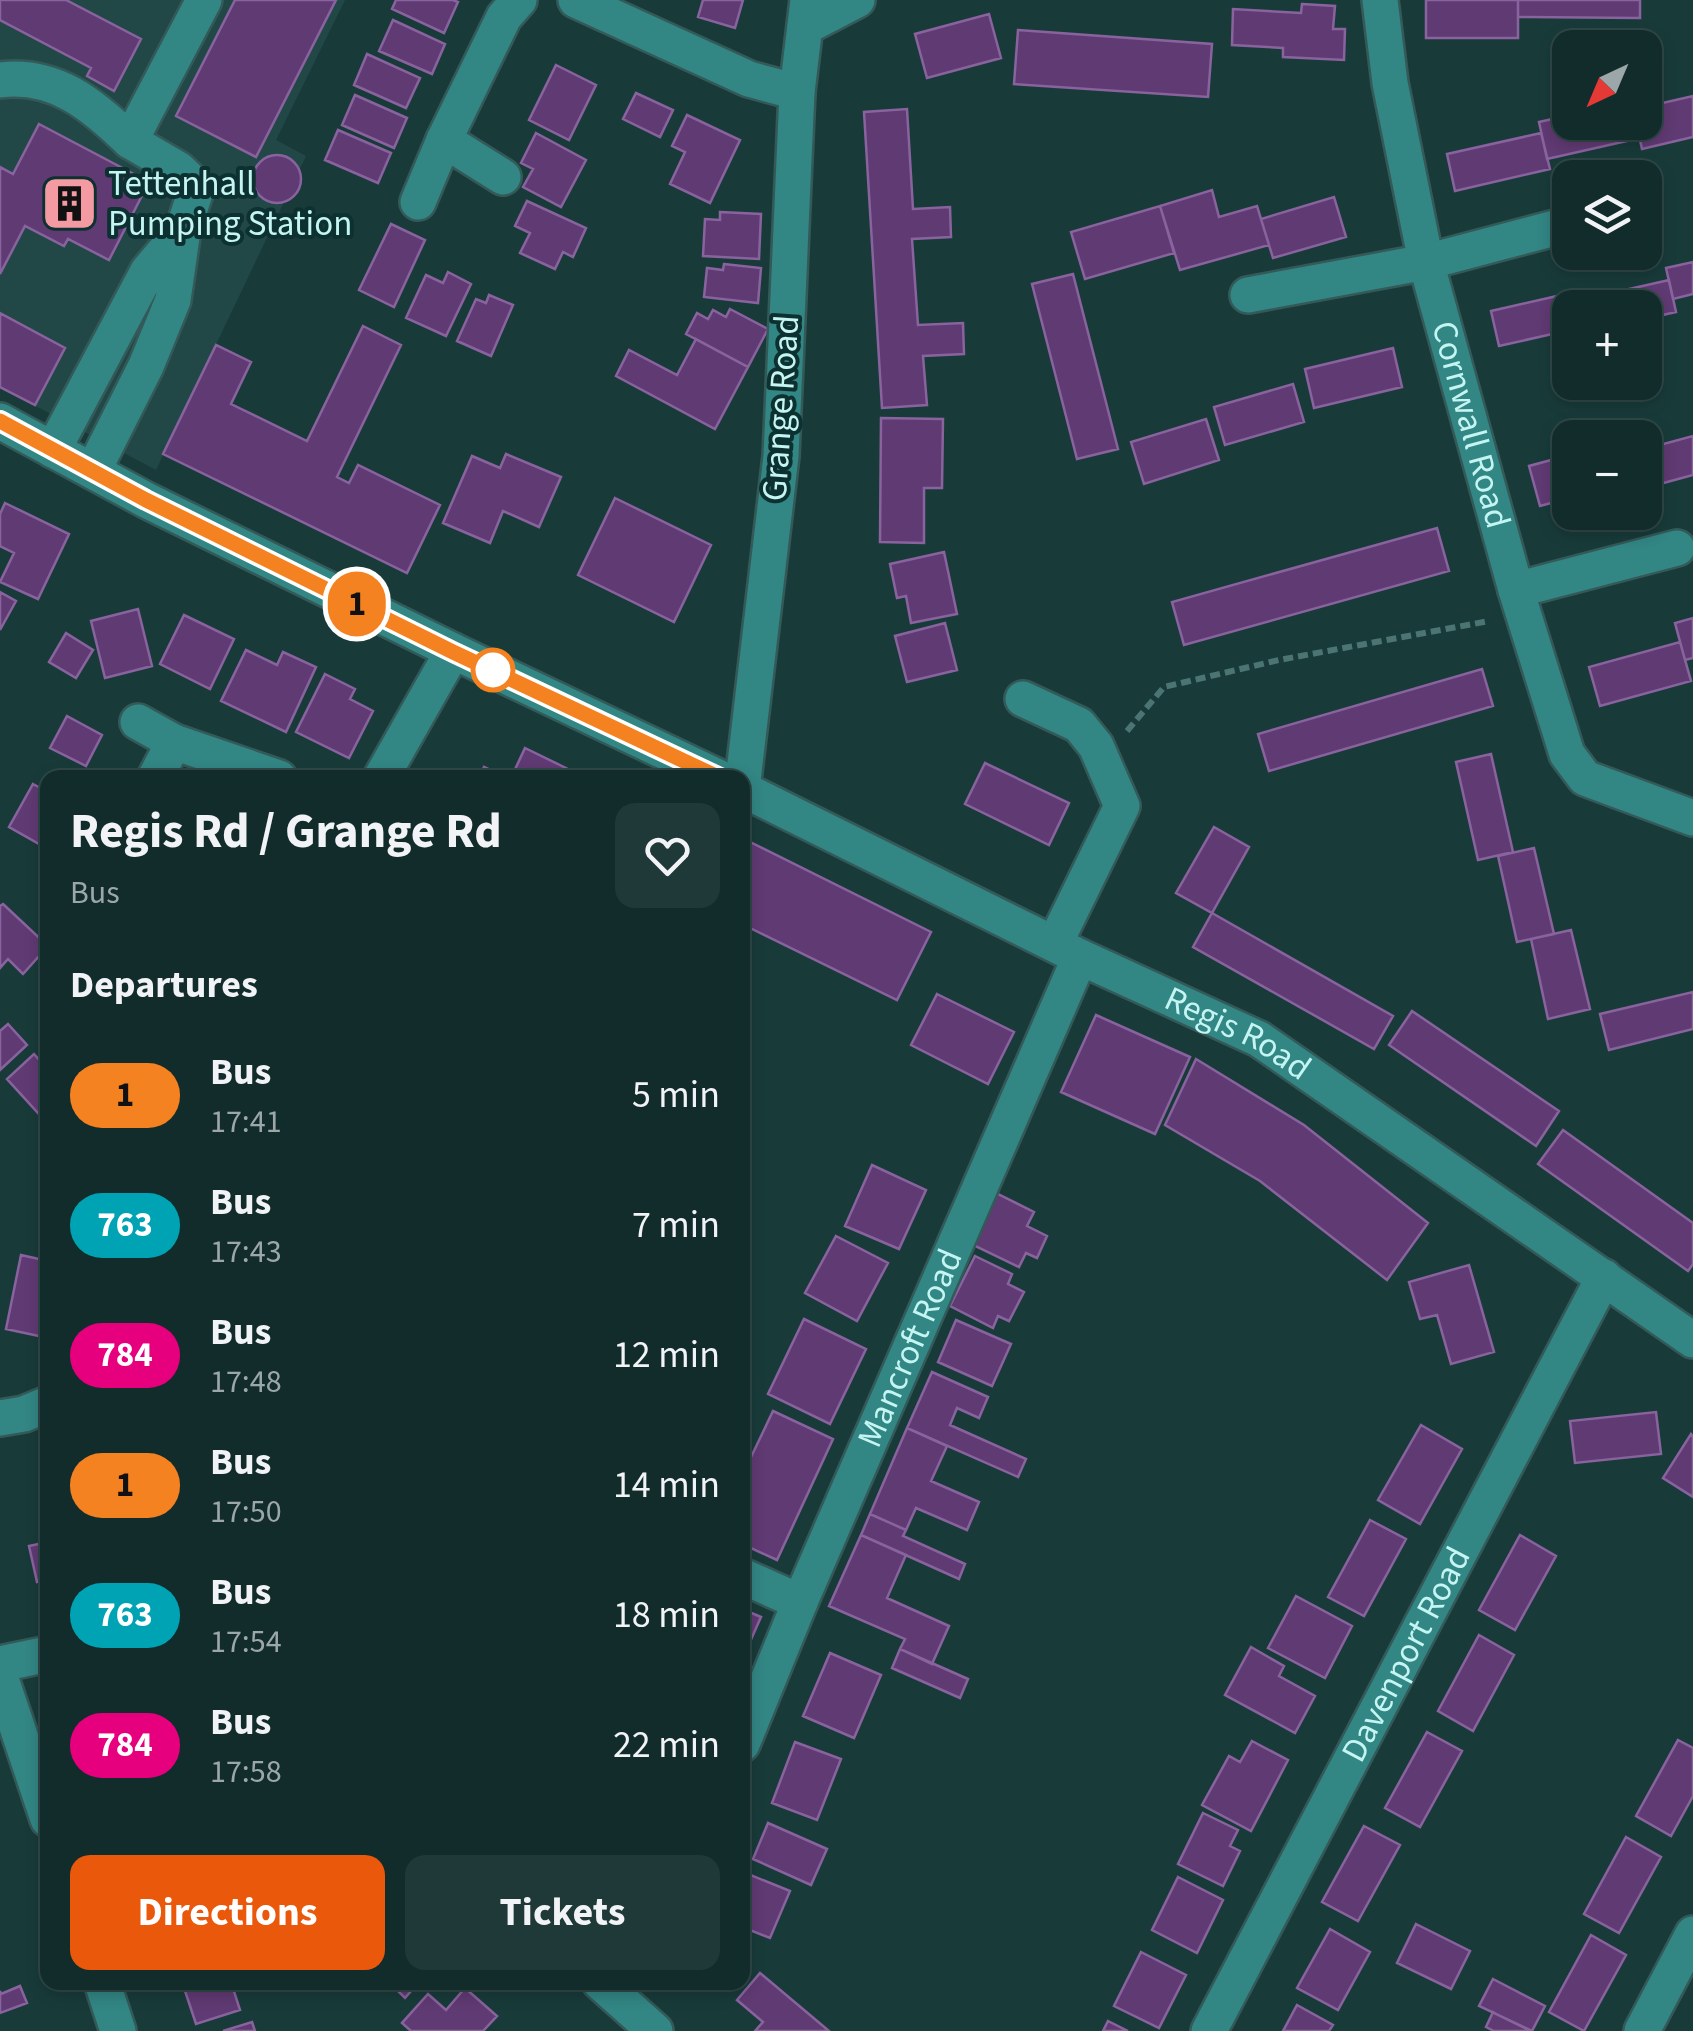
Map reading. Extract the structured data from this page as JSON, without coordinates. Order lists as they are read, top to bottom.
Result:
{
  "streets": {
    "street": [
      "Grange Road",
      "Cornwall Road",
      "Regis Road",
      "Mancroft Road",
      "Davenport Road"
    ]
  },
  "crossings": [
    ["Regis Road", "Mancroft Road"],
    ["Regis Road", "Davenport Road"]
  ],
  "places": {
    "building": ["Tettenhall Pumping Station"]
  },
  "lines": ["bus line 1"],
  "north": "bottom left",
  "page": {
    "on_map": "1",
    "map_buttons": ["+", "−"],
    "heading": [
      ["Regis Rd / Grange Rd", "Bus"],
      "Departures"
    ],
    "list": [
      {
        "mark": "1",
        "name": "Bus",
        "note": "17:41",
        "value": "5 min"
      },
      {
        "mark": "763",
        "name": "Bus",
        "note": "17:43",
        "value": "7 min"
      },
      {
        "mark": "784",
        "name": "Bus",
        "note": "17:48",
        "value": "12 min"
      },
      {
        "mark": "1",
        "name": "Bus",
        "note": "17:50",
        "value": "14 min"
      },
      {
        "mark": "763",
        "name": "Bus",
        "note": "17:54",
        "value": "18 min"
      },
      {
        "mark": "784",
        "name": "Bus",
        "note": "17:58",
        "value": "22 min"
      }
    ],
    "buttons": ["Directions", "Tickets"]
  }
}
